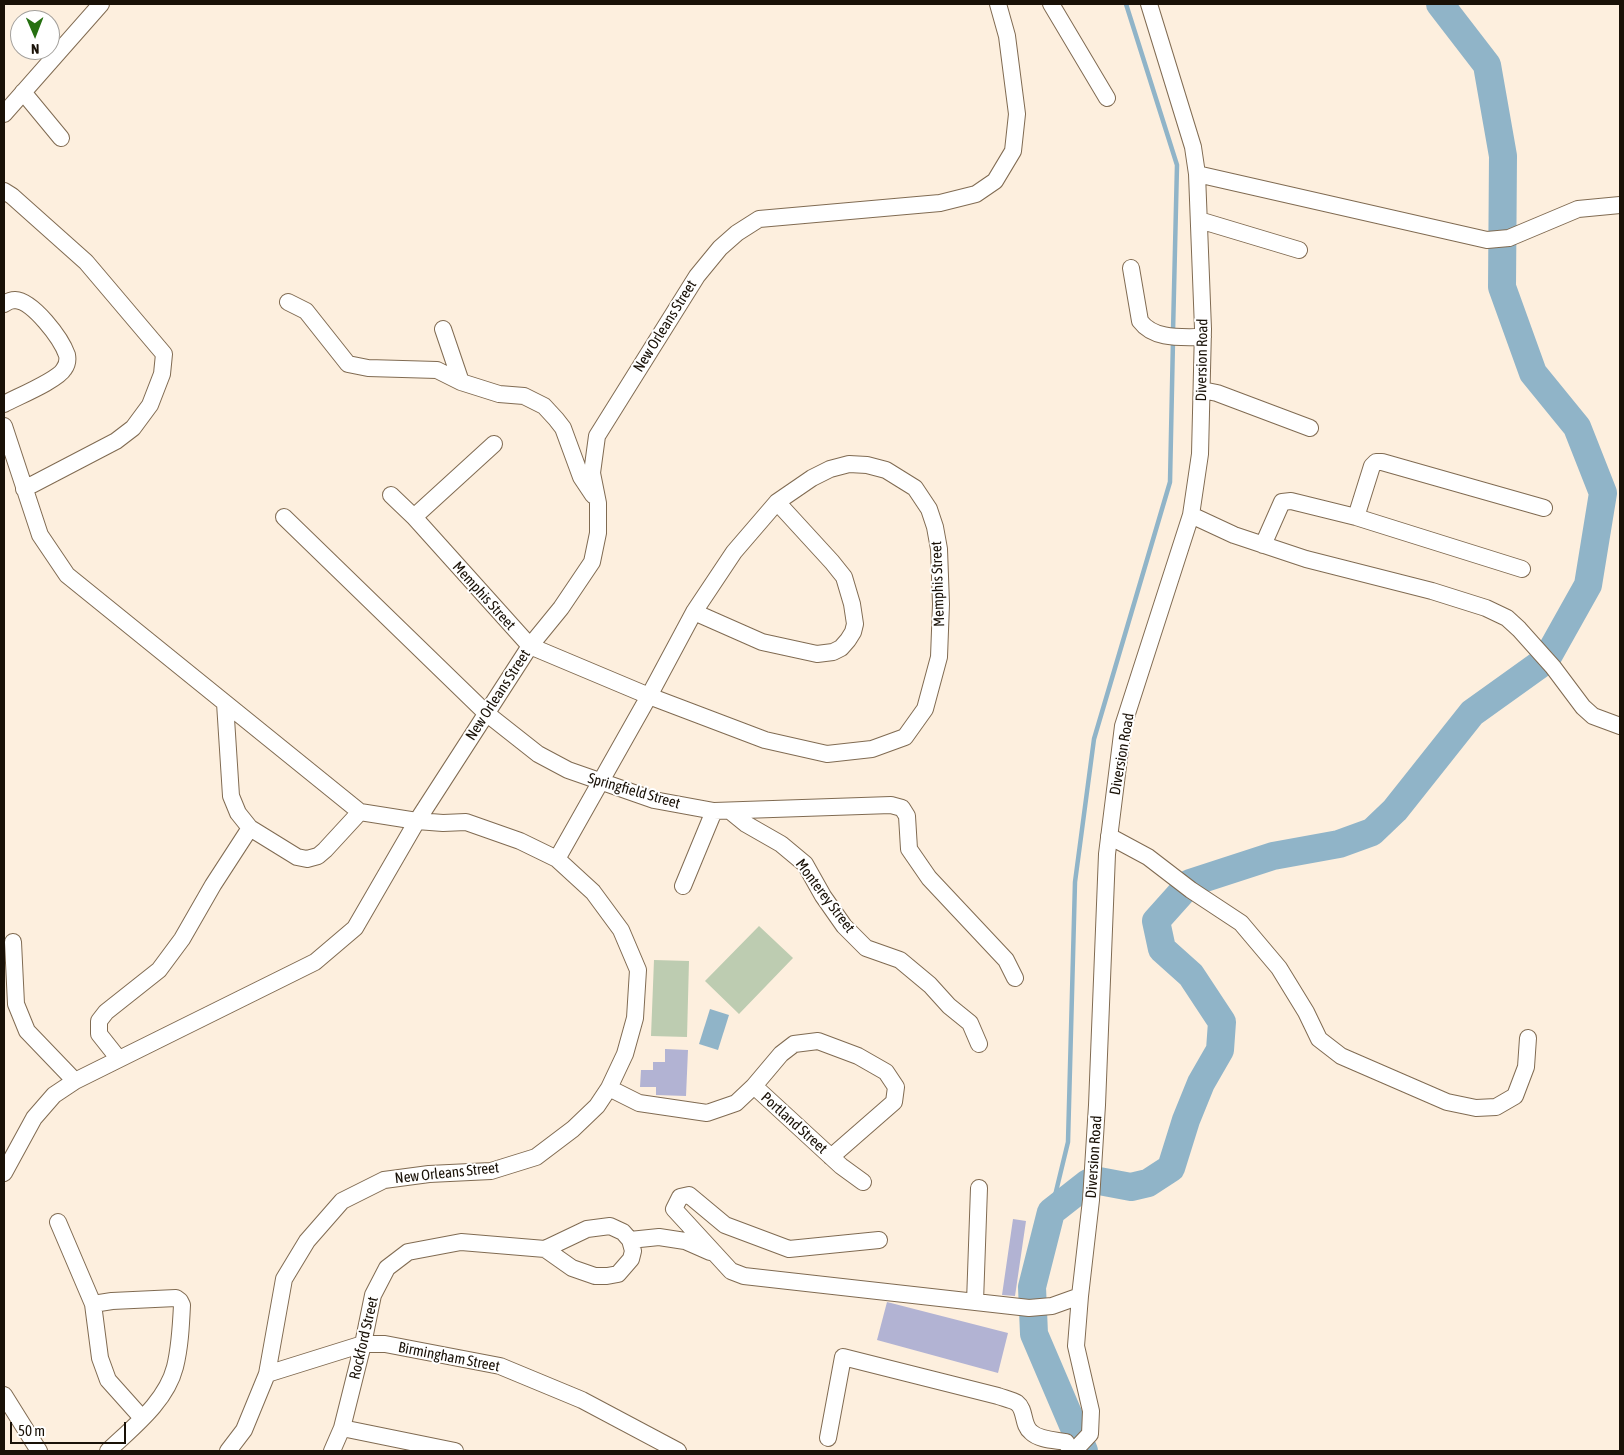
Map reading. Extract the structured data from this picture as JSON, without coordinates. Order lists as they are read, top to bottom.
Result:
{
  "streets": {
    "street": [
      "New Orleans Street",
      "Diversion Road",
      "Memphis Street",
      "Springfield Street",
      "Monterey Street",
      "Portland Street",
      "Rockford Street",
      "Birmingham Street"
    ]
  },
  "crossings": [
    ["New Orleans Street", "Memphis Street"],
    ["New Orleans Street", "Springfield Street"],
    ["New Orleans Street", "Portland Street"],
    ["New Orleans Street", "Birmingham Street"],
    ["Springfield Street", "Monterey Street"],
    ["Rockford Street", "Birmingham Street"]
  ],
  "scale_bar": "50 m",
  "north": "bottom"
}
